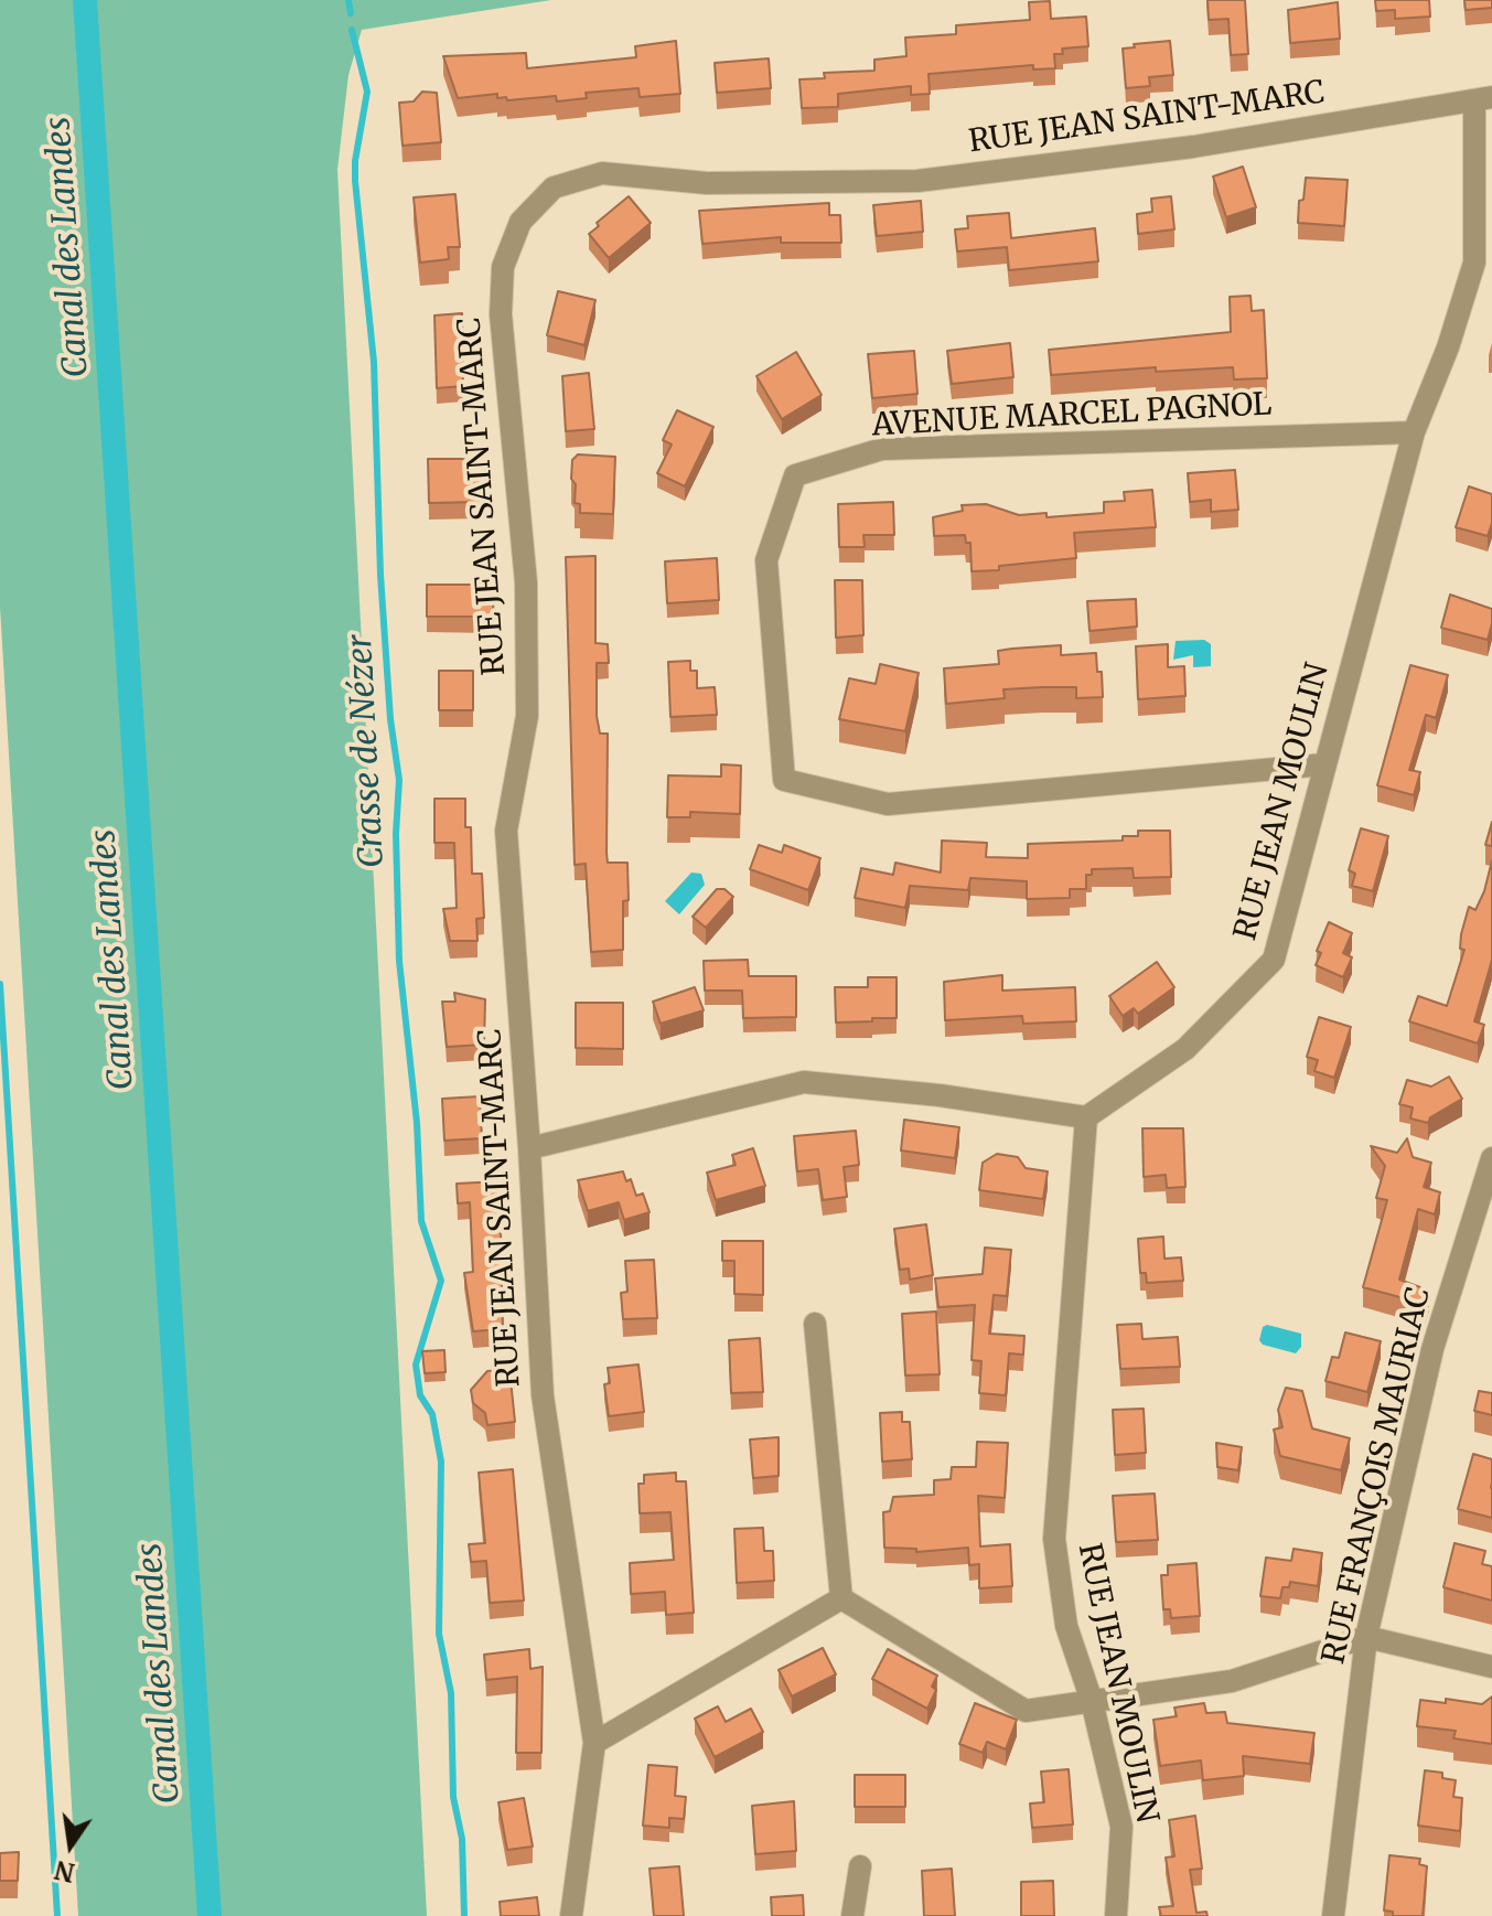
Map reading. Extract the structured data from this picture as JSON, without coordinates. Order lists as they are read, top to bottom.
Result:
{
  "streets": {
    "street": [
      "RUE JEAN SAINT-MARC",
      "AVENUE MARCEL PAGNOL",
      "RUE JEAN MOULIN",
      "RUE FRANÇOIS MAURIAC"
    ]
  },
  "crossings": [
    ["RUE JEAN SAINT-MARC", "RUE JEAN MOULIN"],
    ["AVENUE MARCEL PAGNOL", "RUE JEAN MOULIN"]
  ],
  "water": ["Canal des Landes", "Crasse de Nézer"],
  "north": "bottom"
}
